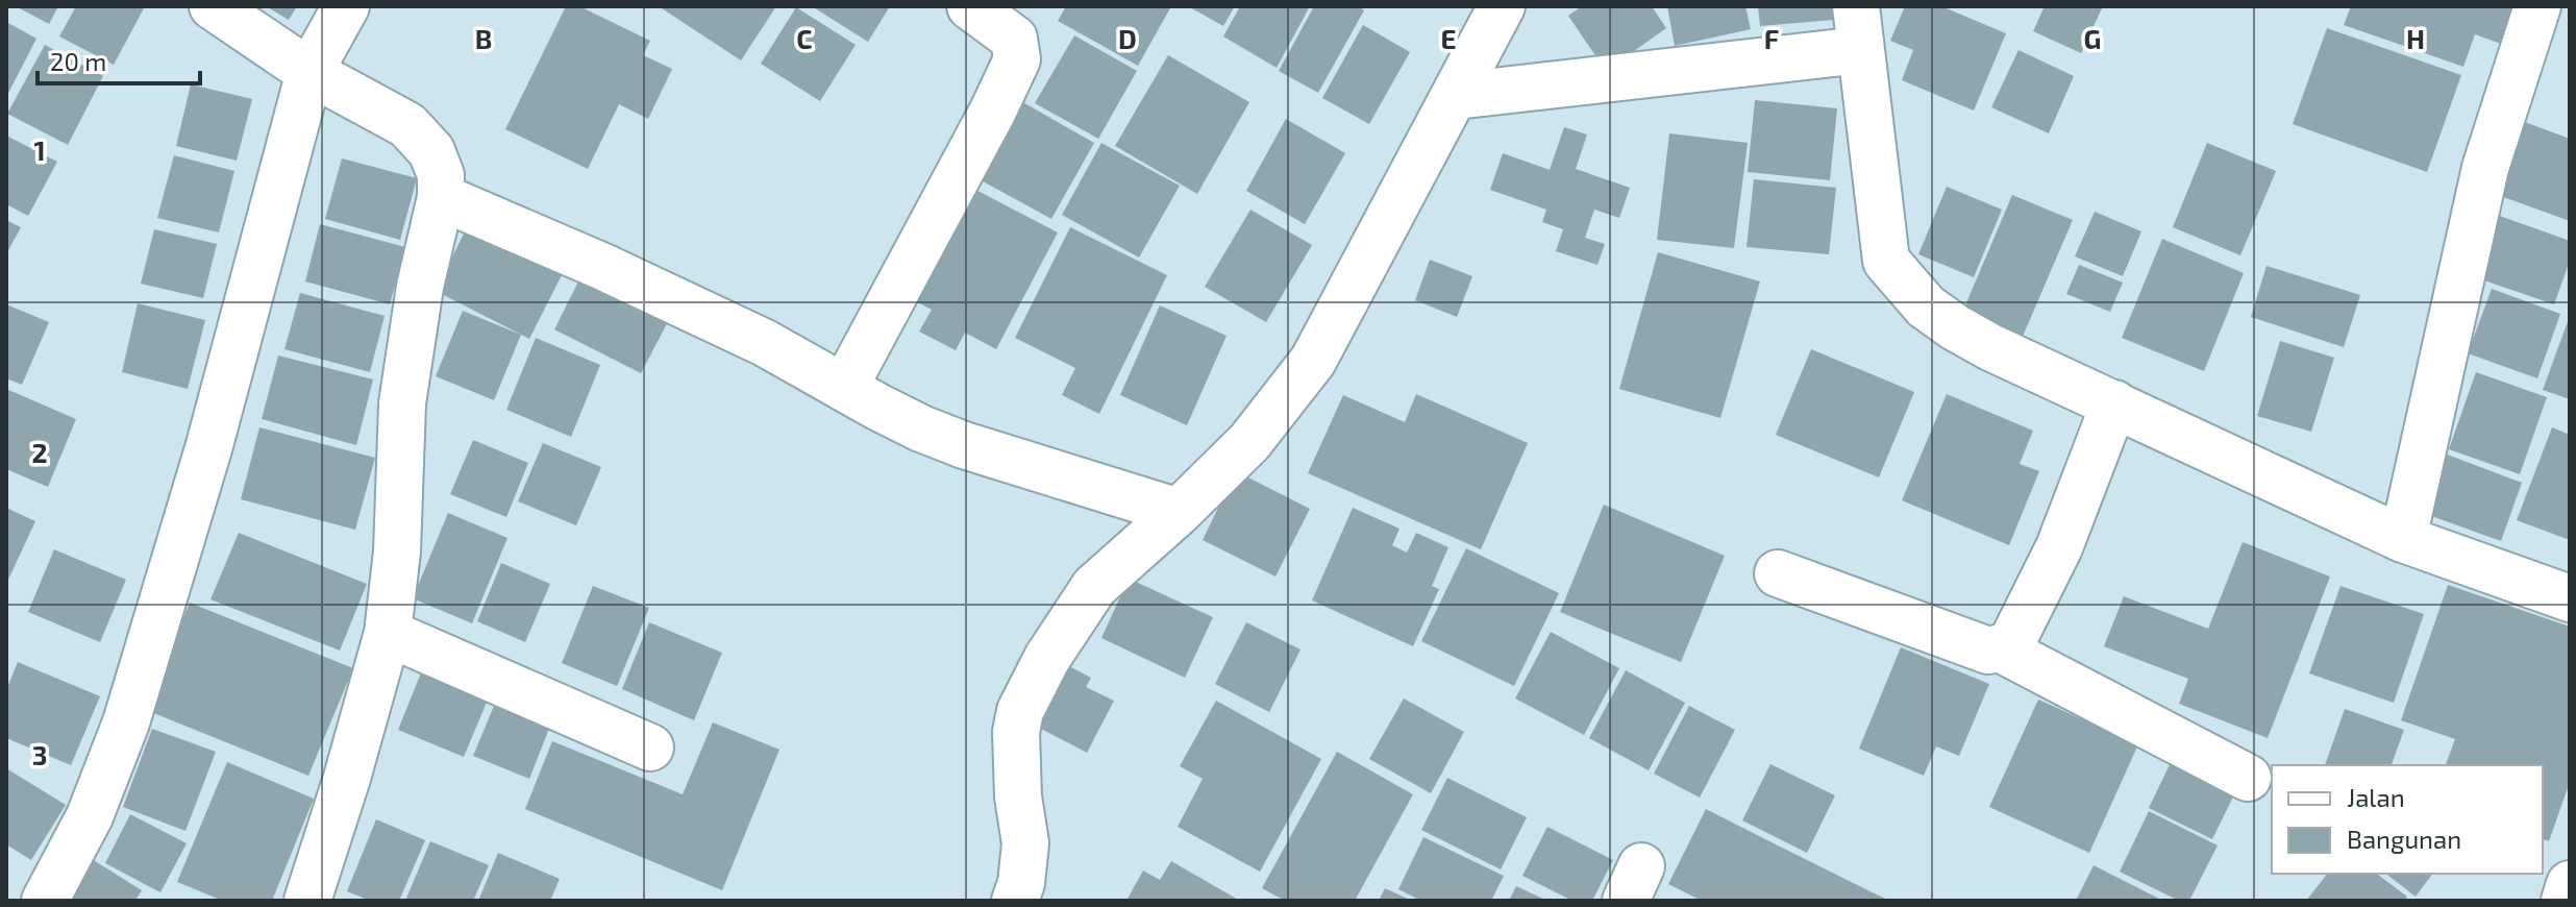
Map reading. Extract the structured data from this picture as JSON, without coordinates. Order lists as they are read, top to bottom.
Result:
{
  "legend": ["Jalan", "Bangunan"],
  "scale_bar": "20 m",
  "grid": {
    "columns": [
      "B",
      "C",
      "D",
      "E",
      "F",
      "G",
      "H"
    ],
    "rows": ["1", "2", "3"]
  }
}
